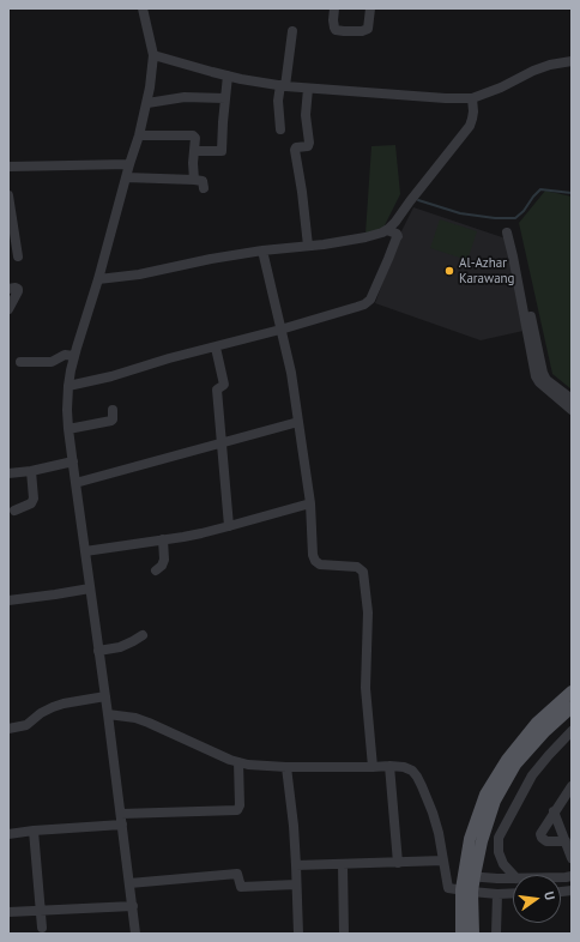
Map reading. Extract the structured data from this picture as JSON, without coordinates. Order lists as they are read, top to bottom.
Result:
{
  "places": ["Al-Azhar Karawang"],
  "north": "right"
}
